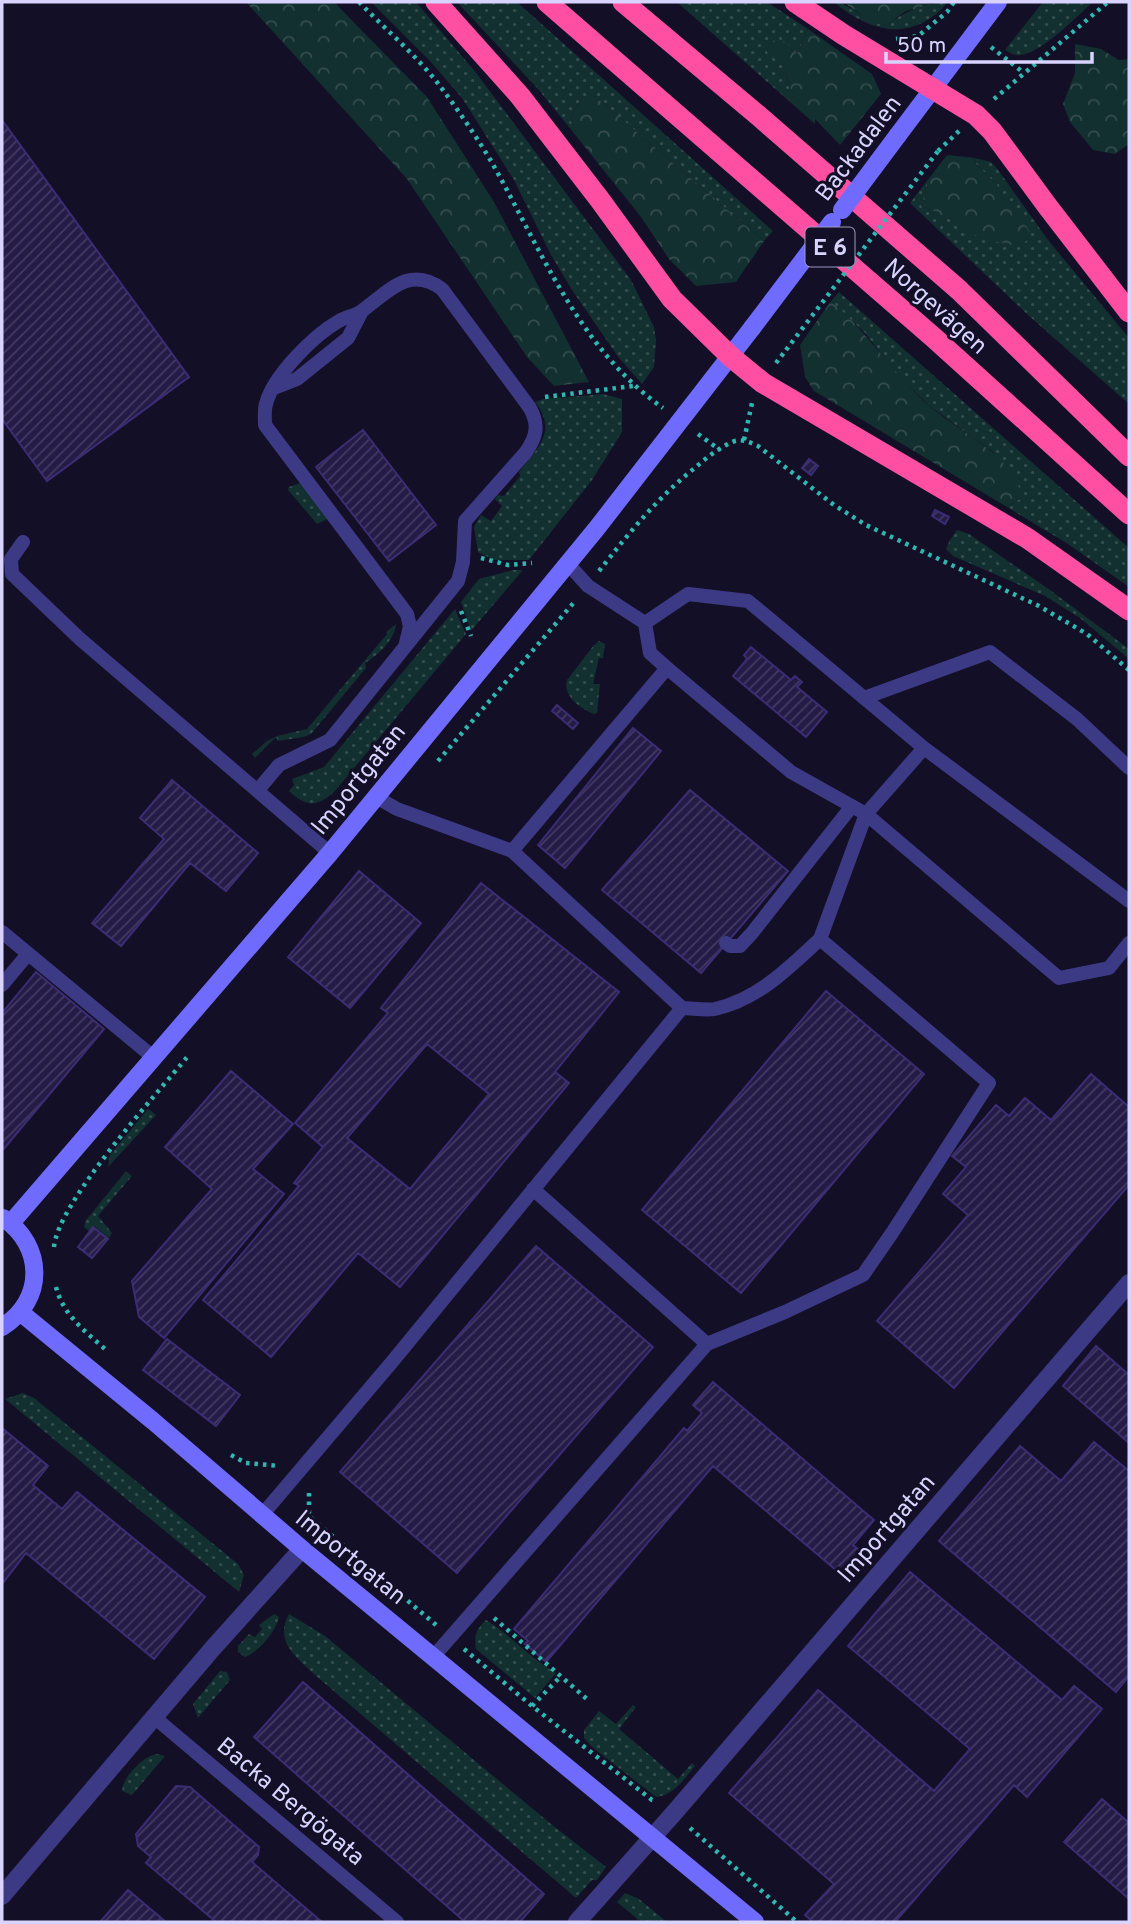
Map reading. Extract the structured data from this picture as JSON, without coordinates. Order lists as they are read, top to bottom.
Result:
{
  "streets": {
    "highway": ["E 6", "Norgevägen"],
    "street": ["Backadalen", "Importgatan"],
    "lane": ["Backa Bergögata"]
  },
  "crossings": [
    ["Backadalen", "Importgatan"]
  ],
  "scale_bar": "50 m"
}
